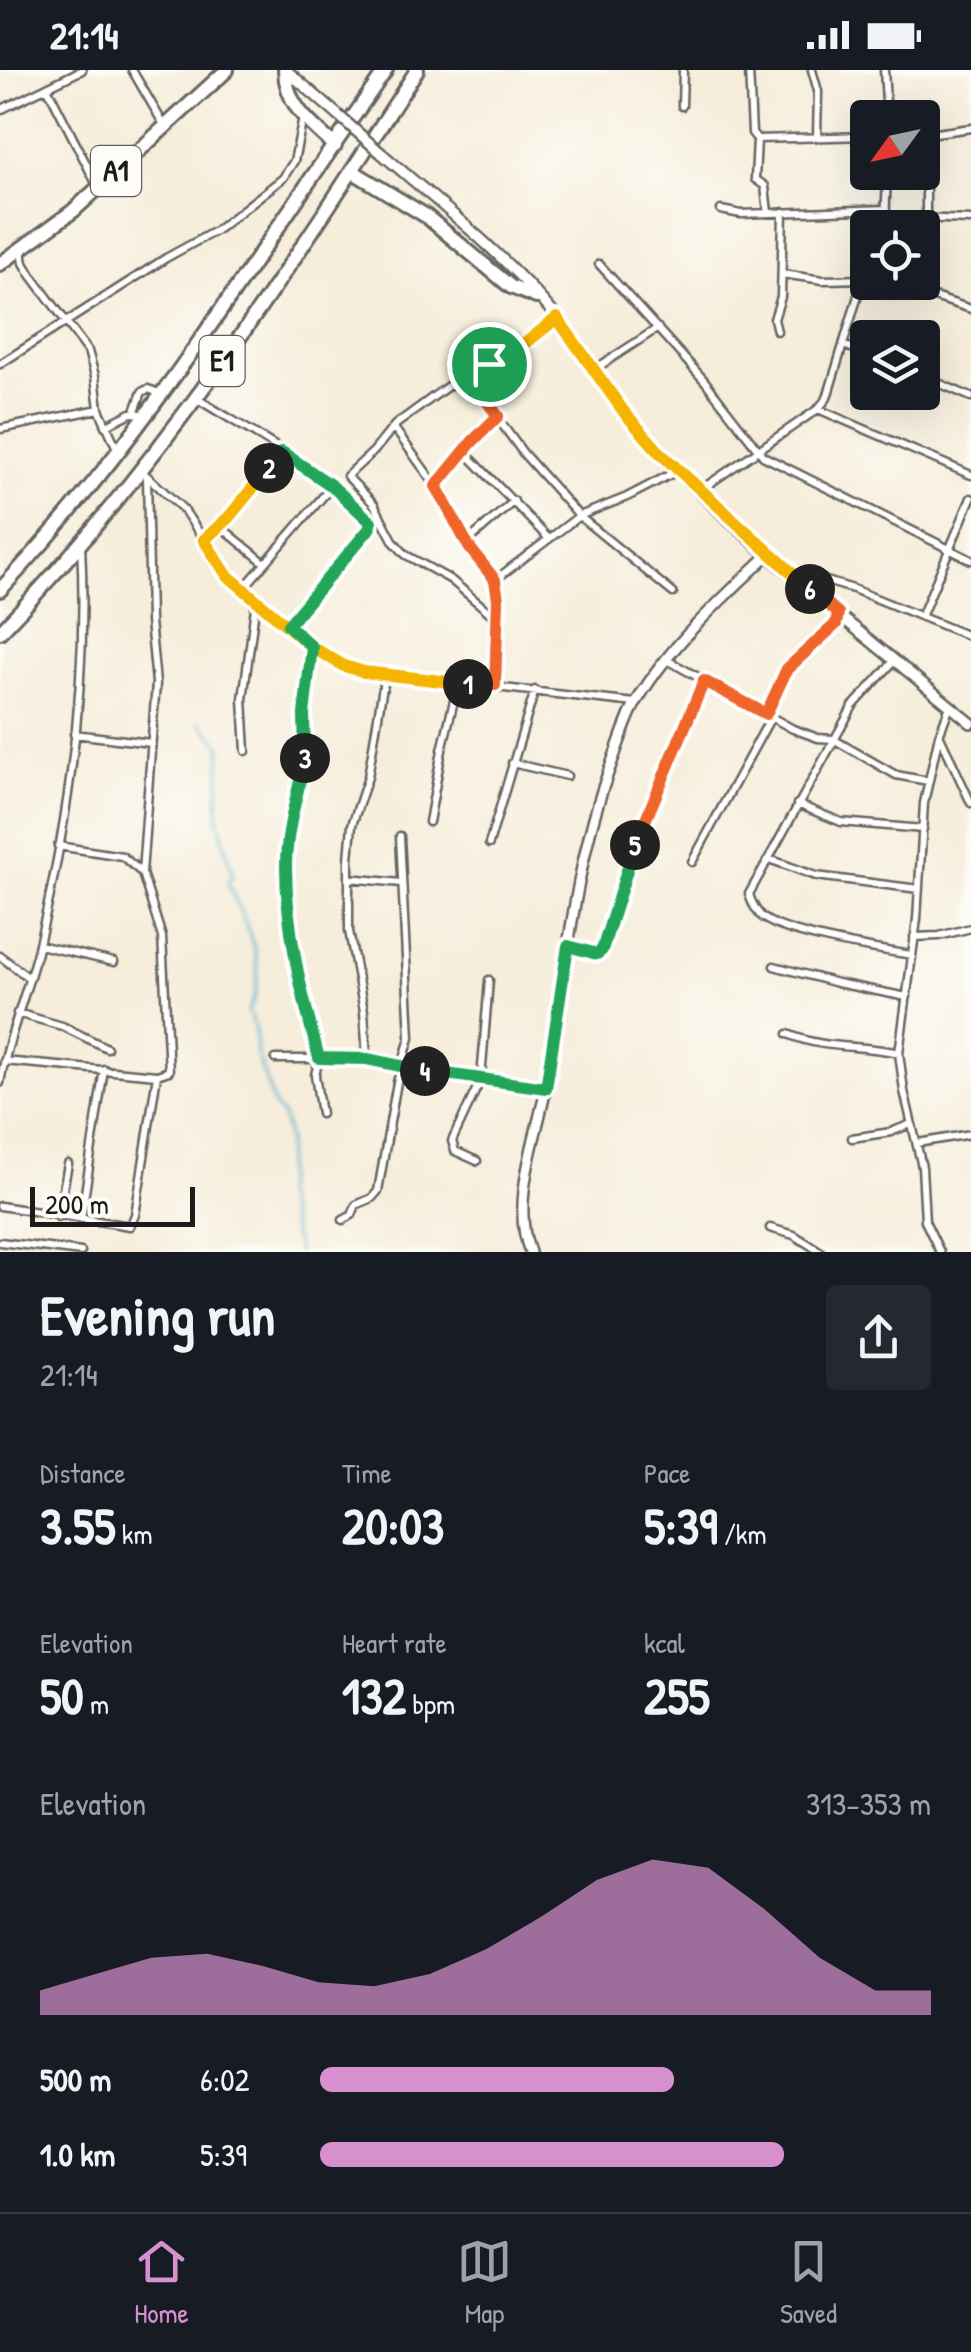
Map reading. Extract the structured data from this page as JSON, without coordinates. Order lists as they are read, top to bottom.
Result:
{
  "streets": {
    "highway": ["A1", "E1"]
  },
  "scale_bar": "200 m",
  "north": "bottom left",
  "page": {
    "status": "21:14",
    "pins": [
      "2",
      "6",
      "1",
      "3",
      "5",
      "4"
    ],
    "scale": "200 m",
    "heading": ["Evening run", "21:14"],
    "stats": [
      ["Distance", "3.55 km"],
      ["Time", "20:03"],
      ["Pace", "5:39 /km"],
      ["Elevation", "50 m"],
      ["Heart rate", "132 bpm"],
      ["kcal", "255"]
    ],
    "chart": ["Elevation", "313–353 m"],
    "list": [
      {
        "name": "500 m",
        "note": "6:02"
      },
      {
        "name": "1.0 km",
        "note": "5:39"
      }
    ],
    "tabs": ["Home", "Map", "Saved"]
  }
}
